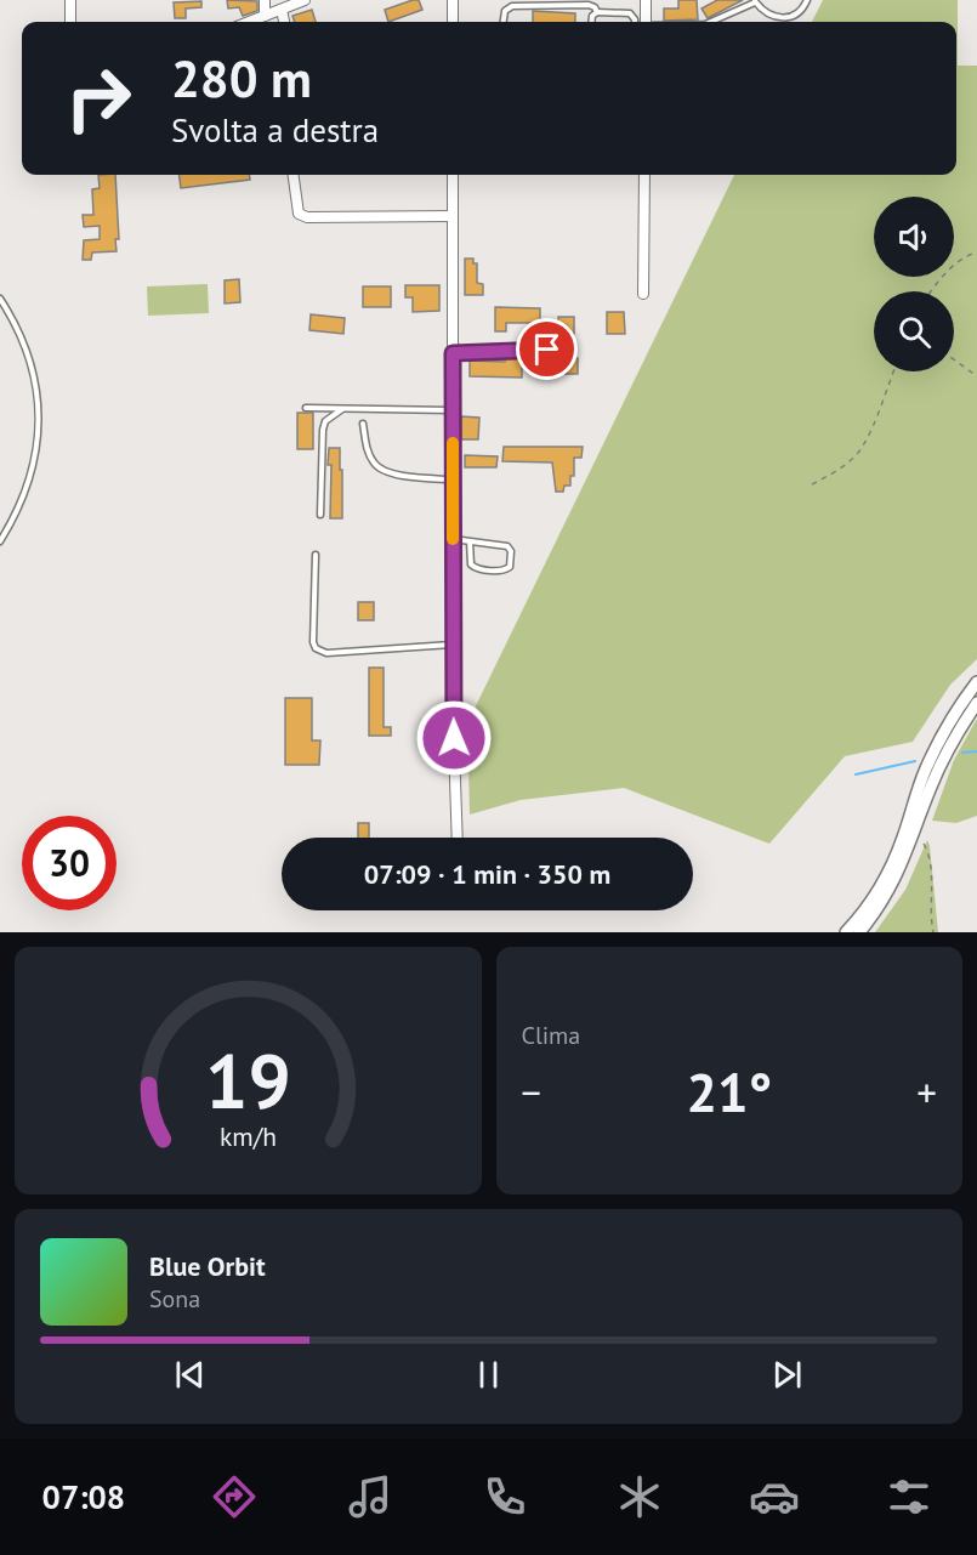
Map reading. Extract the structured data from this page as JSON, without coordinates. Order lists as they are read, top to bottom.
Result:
{
  "page": {
    "turn": ["280 m", "Svolta a destra"],
    "limit": "30",
    "trip": "07:09 · 1 min · 350 m",
    "tile": "Clima",
    "heat": ["−", "21°", "+"],
    "song": ["Blue Orbit", "Sona"],
    "tabs": "07:08",
    "gauge": ["19", "km/h"]
  }
}
